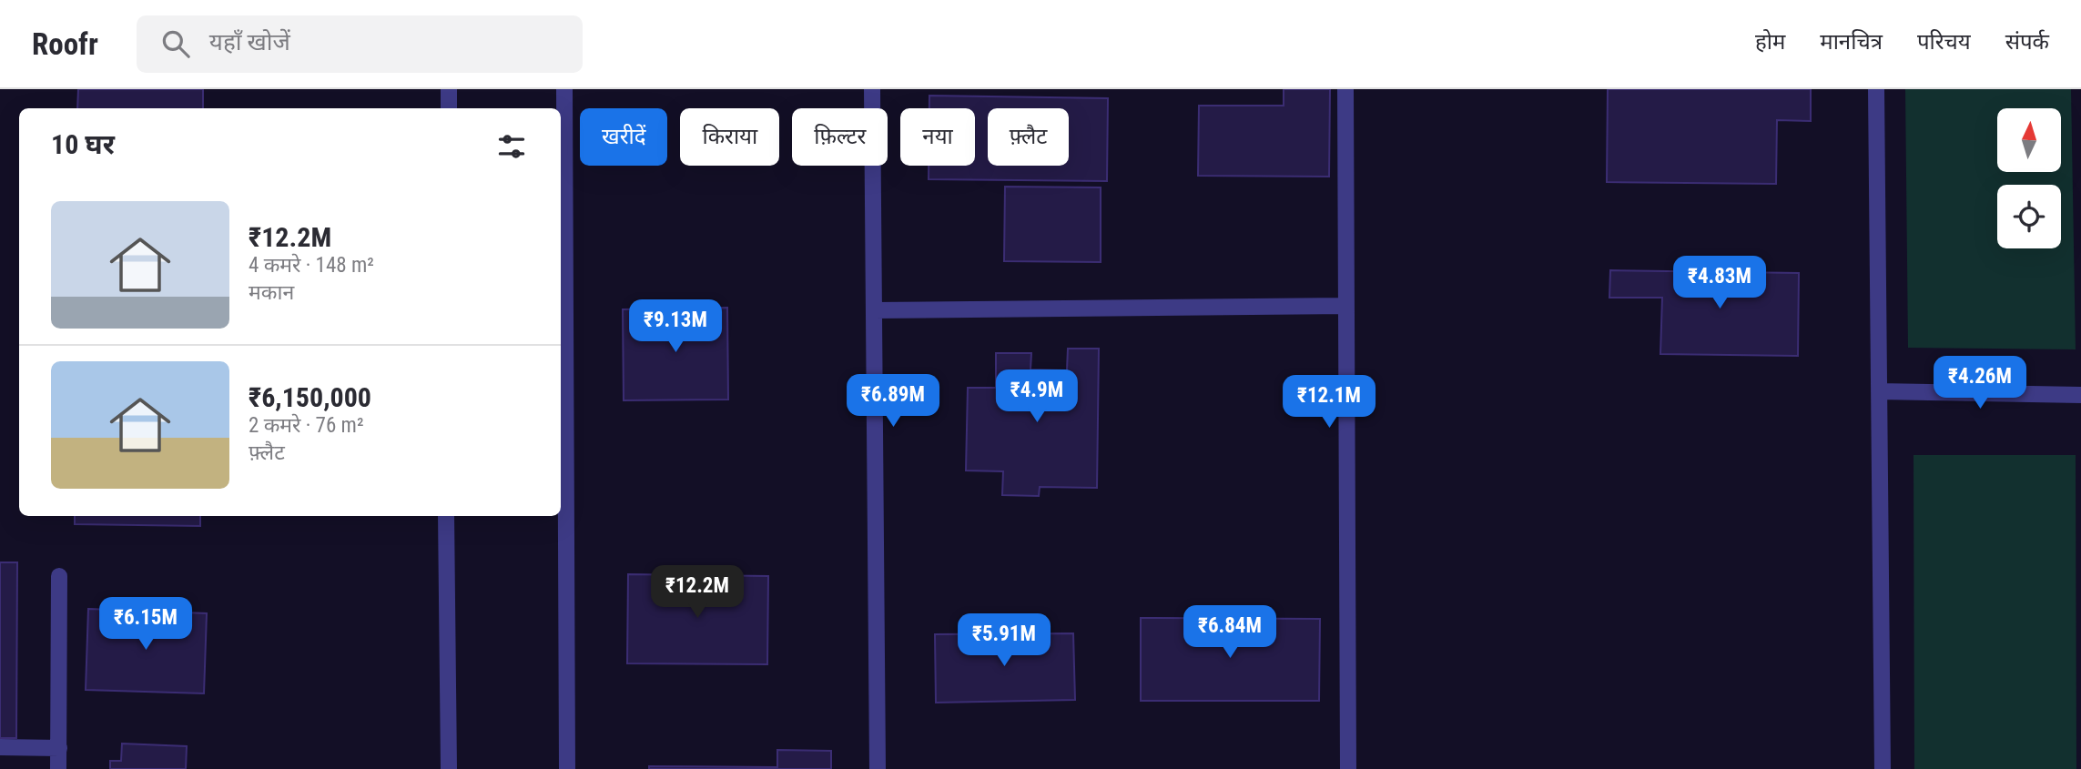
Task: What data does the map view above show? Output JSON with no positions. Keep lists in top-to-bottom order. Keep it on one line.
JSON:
{"north":"top","page":{"header":"Roofr","search":"यहाँ खोजें","nav":["होम","मानचित्र","परिचय","संपर्क"],"chip":["खरीदें","किराया","फ़िल्टर","नया","फ़्लैट"],"heading":"10 घर","list":[{"name":"₹12.2M","note":"4 कमरे · 148 m² · मकान"},{"name":"₹6,150,000","note":"2 कमरे · 76 m² · फ़्लैट"}],"price":["₹4.83M","₹9.13M","₹4.26M","₹4.9M","₹6.89M","₹12.1M","₹12.2M","₹6.15M","₹6.84M","₹5.91M"]}}
